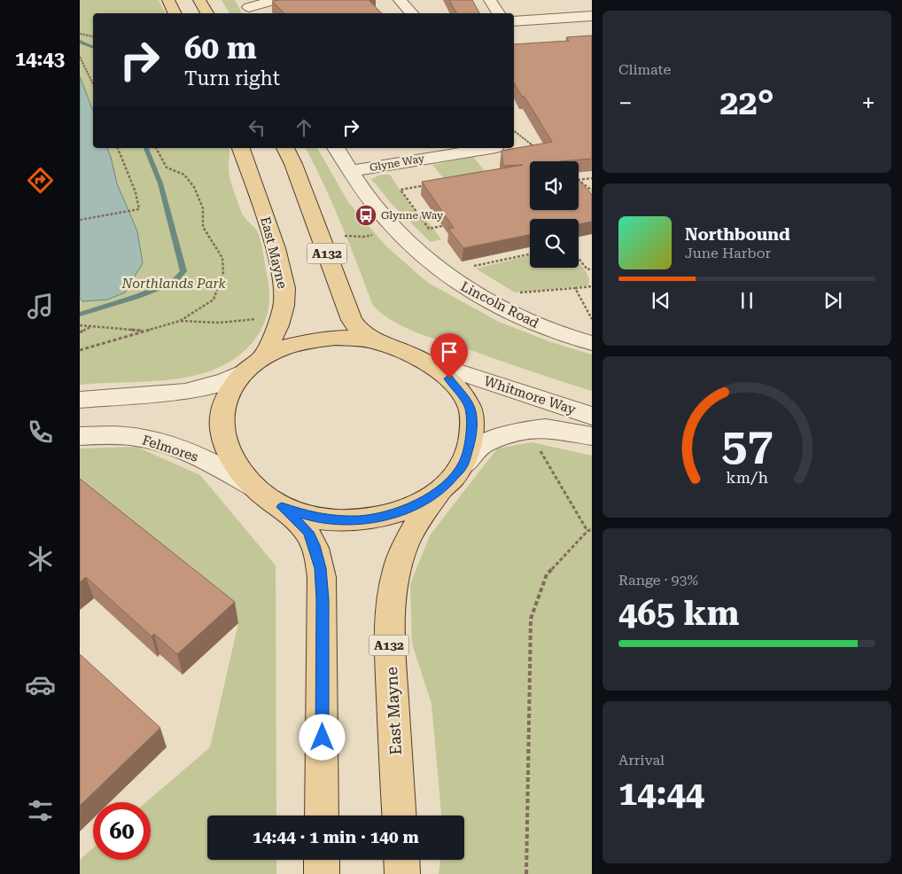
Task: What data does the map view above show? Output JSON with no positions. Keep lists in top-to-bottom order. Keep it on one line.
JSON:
{"streets":{"main road":["East Mayne","A132"],"street":["Glyne Way","Lincoln Road","Whitmore Way","Felmores"]},"crossings":[["Glyne Way","Lincoln Road"],["East Mayne","A132"],["East Mayne","Whitmore Way"],["A132","Whitmore Way"],["A132","Felmores"]],"parks":["Northlands Park"],"places":{"bus stop":["Glynne Way"]},"page":{"tabs":"14:43","tile":["Climate",["Range · 93%","465 km"],["Arrival","14:44"]],"turn":["60 m","Turn right"],"heat":["−","22°","+"],"song":["Northbound","June Harbor"],"limit":"60","trip":"14:44 · 1 min · 140 m","gauge":["57","km/h"]}}
